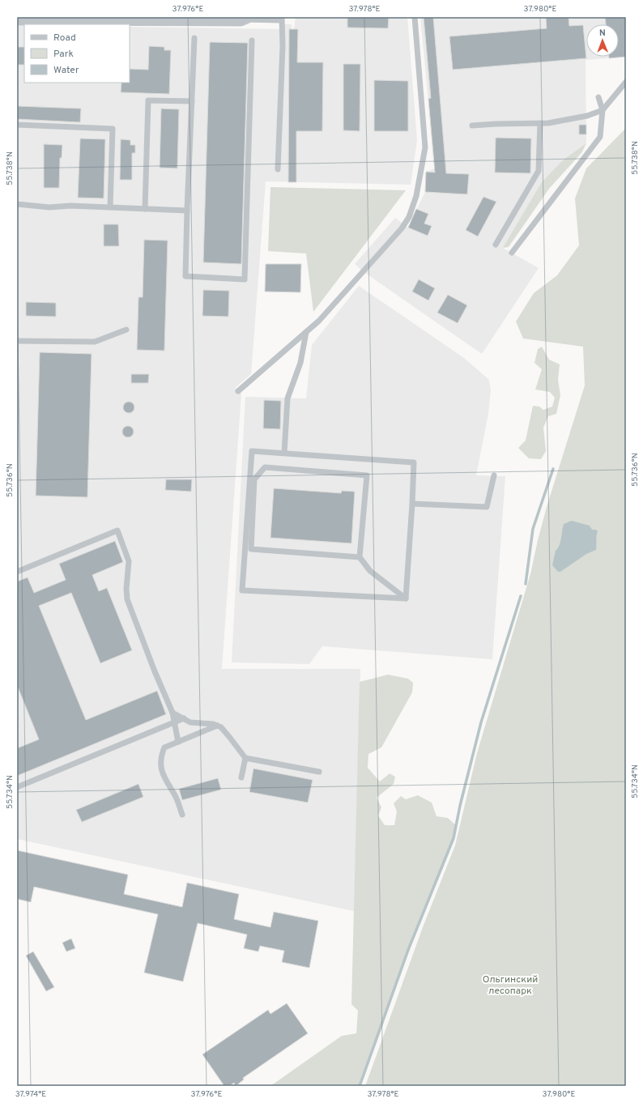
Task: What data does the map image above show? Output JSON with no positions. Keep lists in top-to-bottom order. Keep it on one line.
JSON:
{"parks":["Ольгинский лесопарк"],"legend":["Road","Park","Water"],"north":"top","coordinates":["37.976°E","37.978°E","37.980°E","55.738°N","55.736°N","55.734°N","37.974°E"]}
